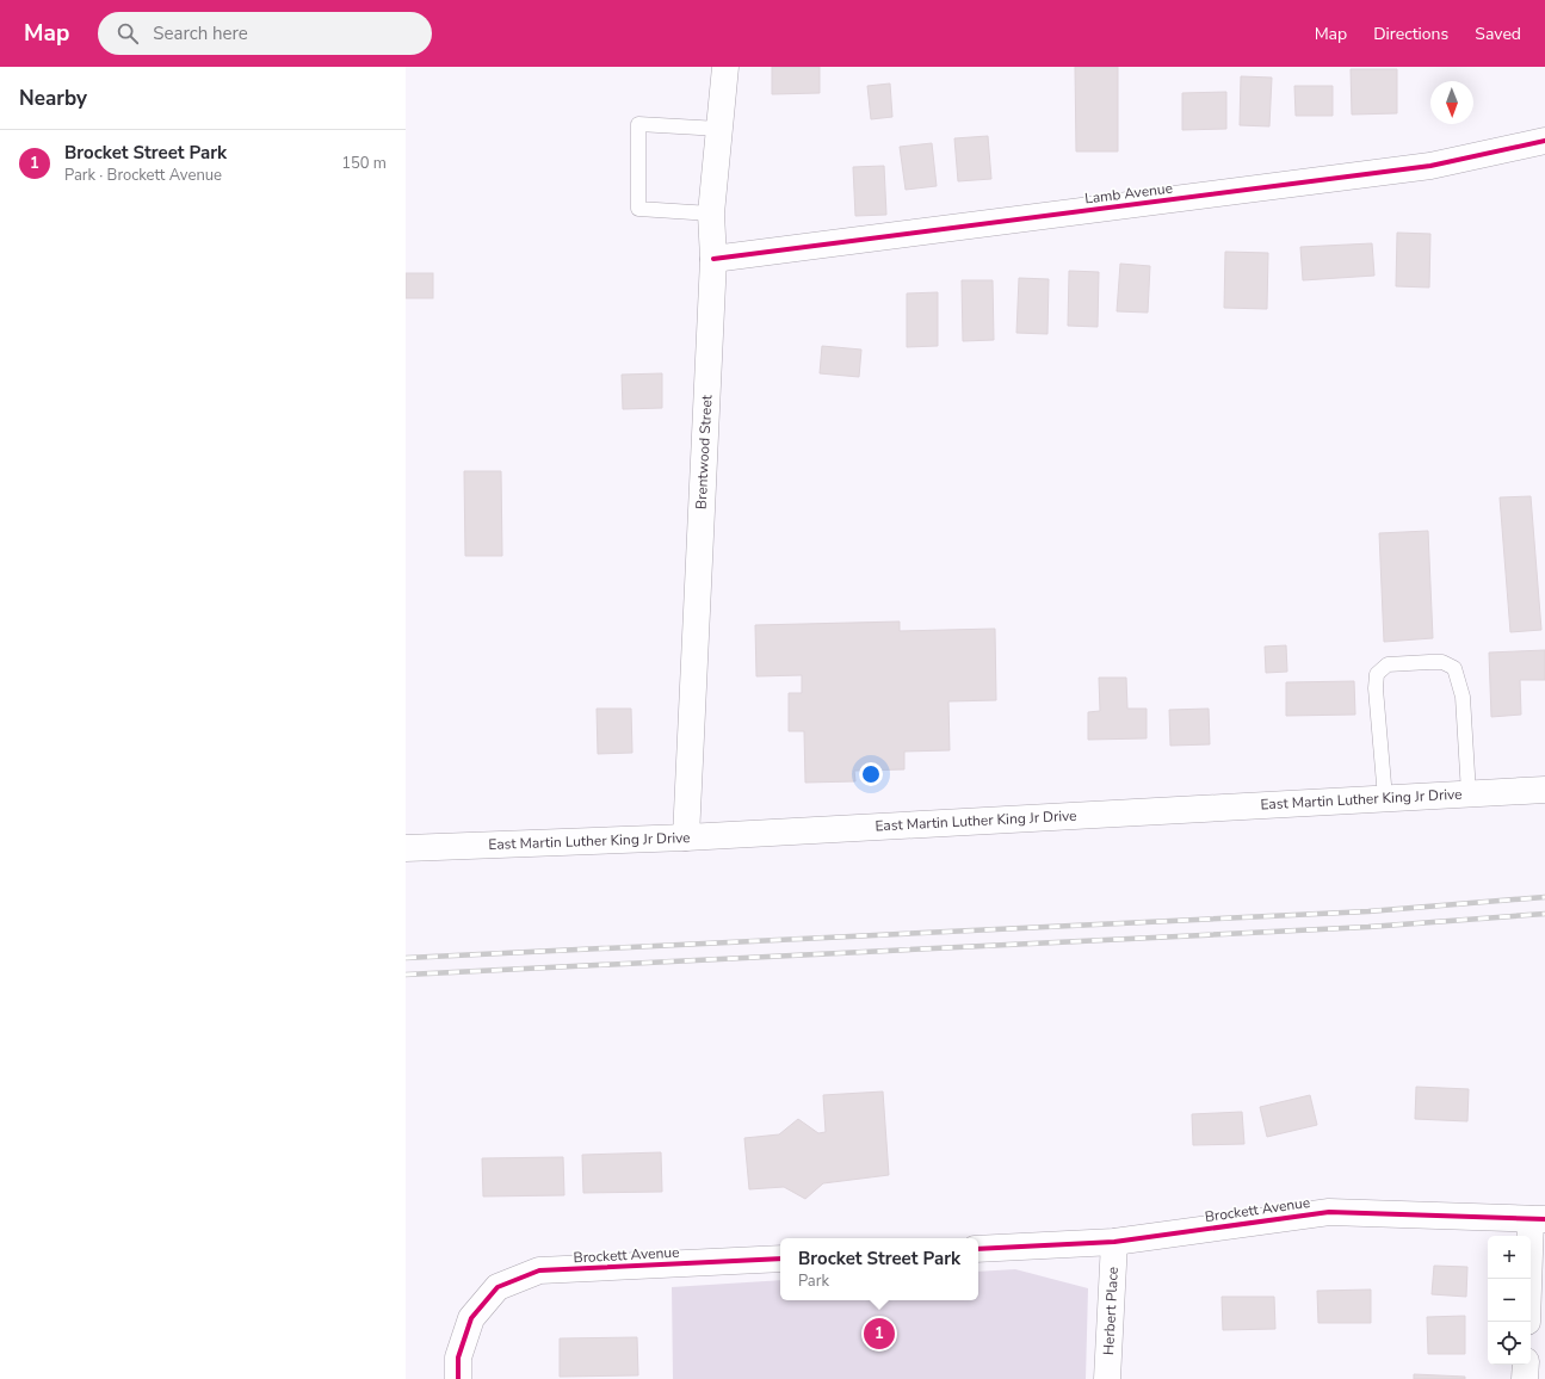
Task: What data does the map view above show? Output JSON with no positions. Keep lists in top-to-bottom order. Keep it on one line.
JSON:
{"streets":{"street":["Lamb Avenue","Brentwood Street","East Martin Luther King Jr Drive","Brockett Avenue","Herbert Place"]},"crossings":[["Lamb Avenue","Brentwood Street"],["Brentwood Street","East Martin Luther King Jr Drive"],["Brockett Avenue","Herbert Place"]],"north":"bottom","page":{"header":"Map","search":"Search here","nav":["Map","Directions","Saved"],"heading":"Nearby","list":[{"mark":"1","name":"Brocket Street Park","note":"Park · Brockett Avenue","value":"150 m"}],"map_buttons":["+","−"],"popup":["Brocket Street Park","Park"],"pins":"1"}}
